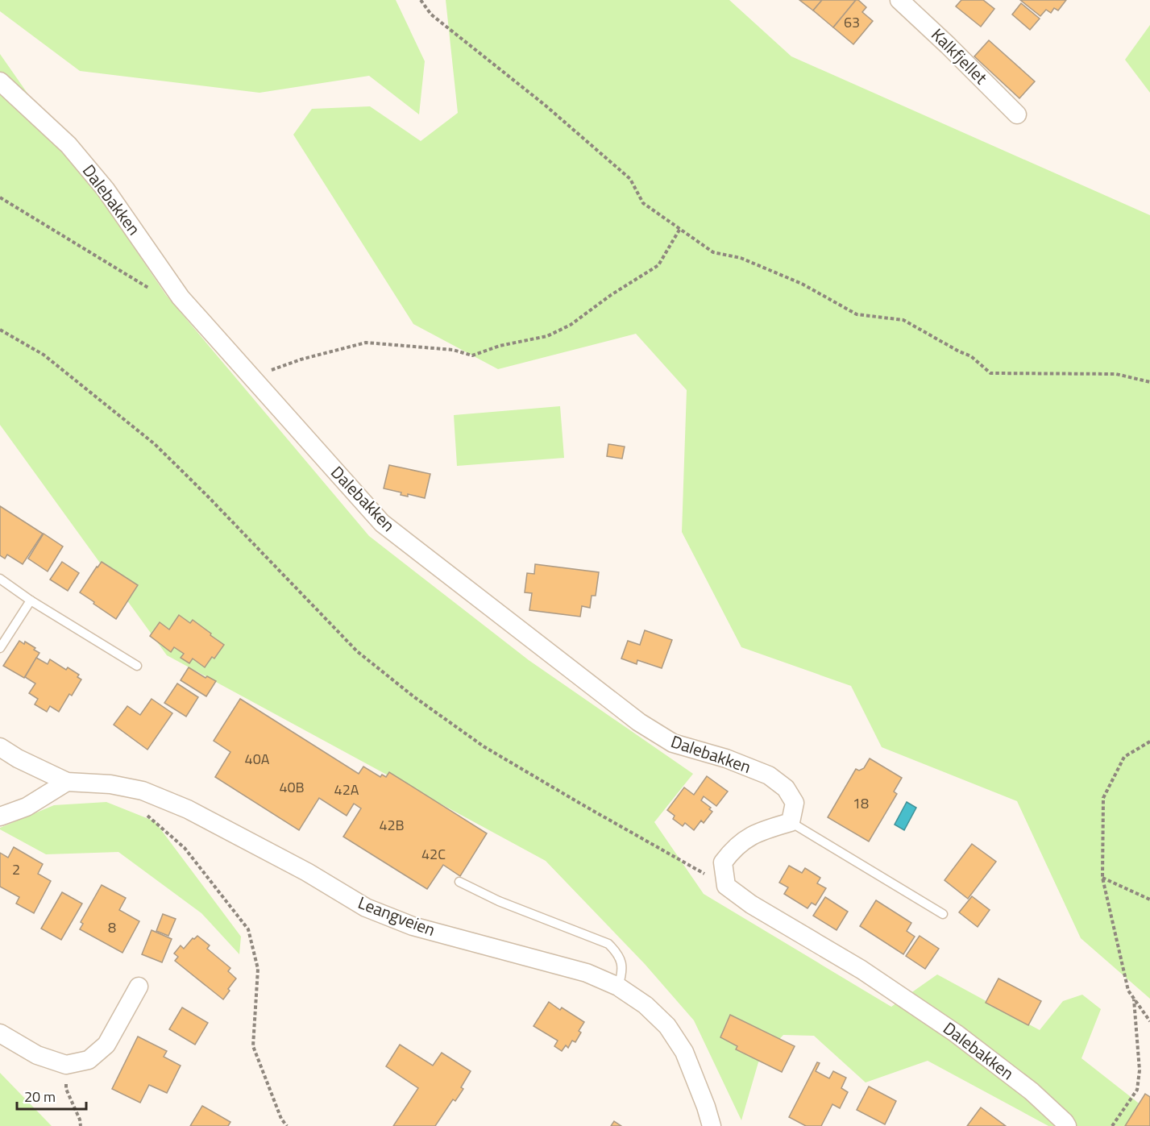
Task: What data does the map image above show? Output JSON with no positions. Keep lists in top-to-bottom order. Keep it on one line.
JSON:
{"streets":{"street":["Kalkfjellet","Dalebakken","Leangveien"]},"house_numbers":["63","40A","40B","42A","18","42B","42C","2","8"],"scale_bar":"20 m"}
